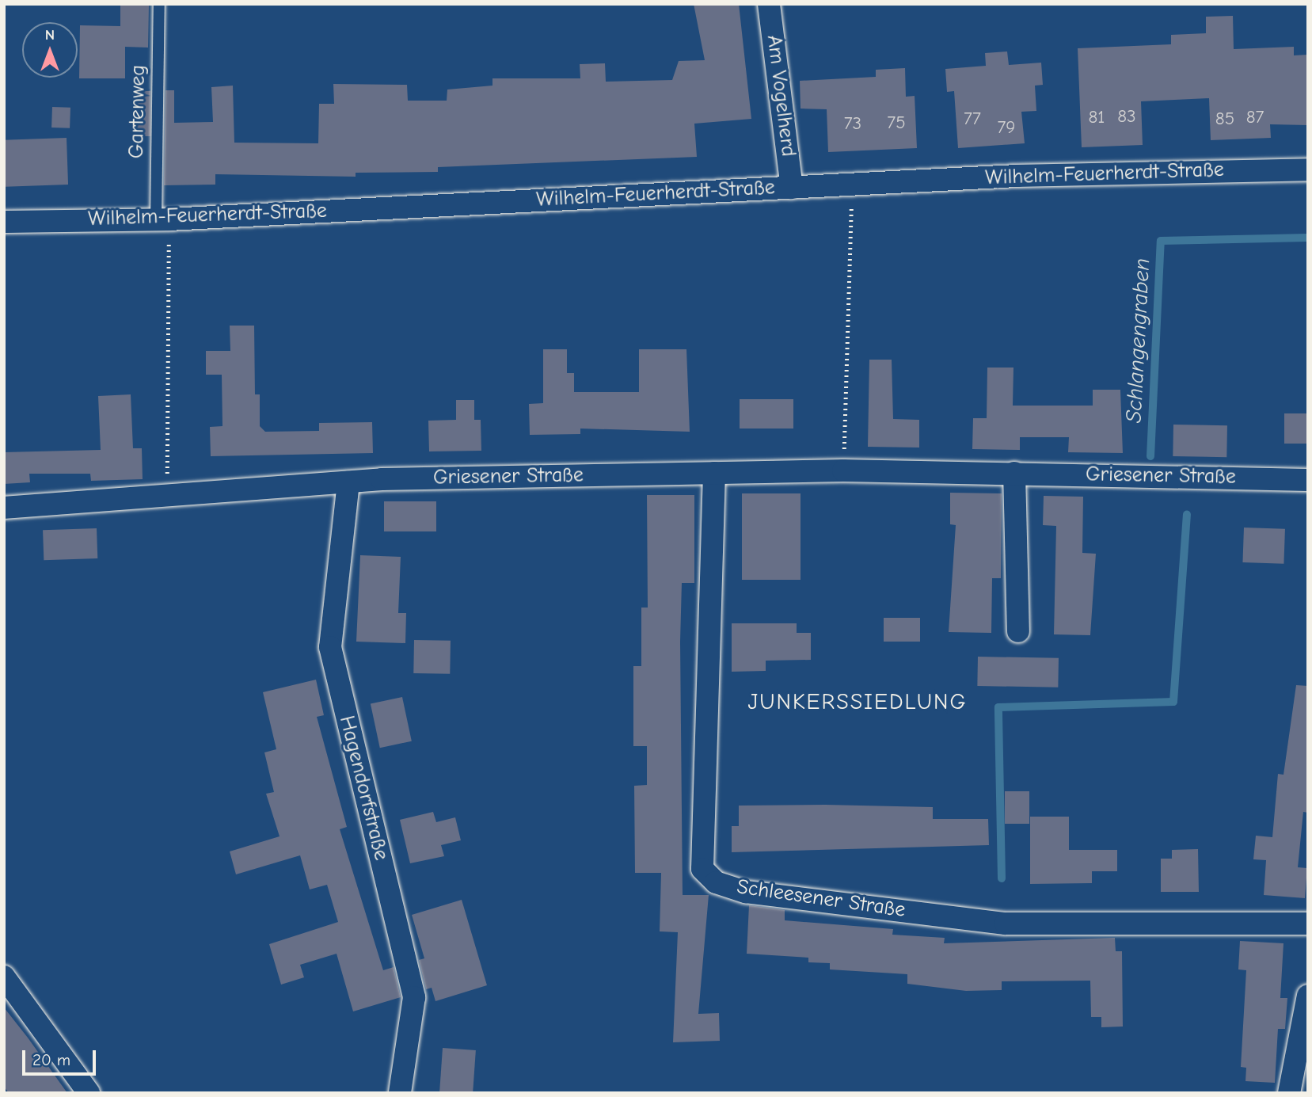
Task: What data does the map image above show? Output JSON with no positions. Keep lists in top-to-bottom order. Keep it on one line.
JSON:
{"streets":{"street":["Am Vogelherd","Wilhelm-Feuerherdt-Straße","Griesener Straße","Hagendorfstraße","Schleesener Straße"],"lane":["Gartenweg"]},"crossings":[["Am Vogelherd","Wilhelm-Feuerherdt-Straße"],["Gartenweg","Wilhelm-Feuerherdt-Straße"],["Griesener Straße","Hagendorfstraße"],["Griesener Straße","Schleesener Straße"]],"districts":["JUNKERSSIEDLUNG"],"water":["Schlangengraben"],"house_numbers":["83","81","87","77","85","75","73","79"],"scale_bar":"20 m","north":"top"}
